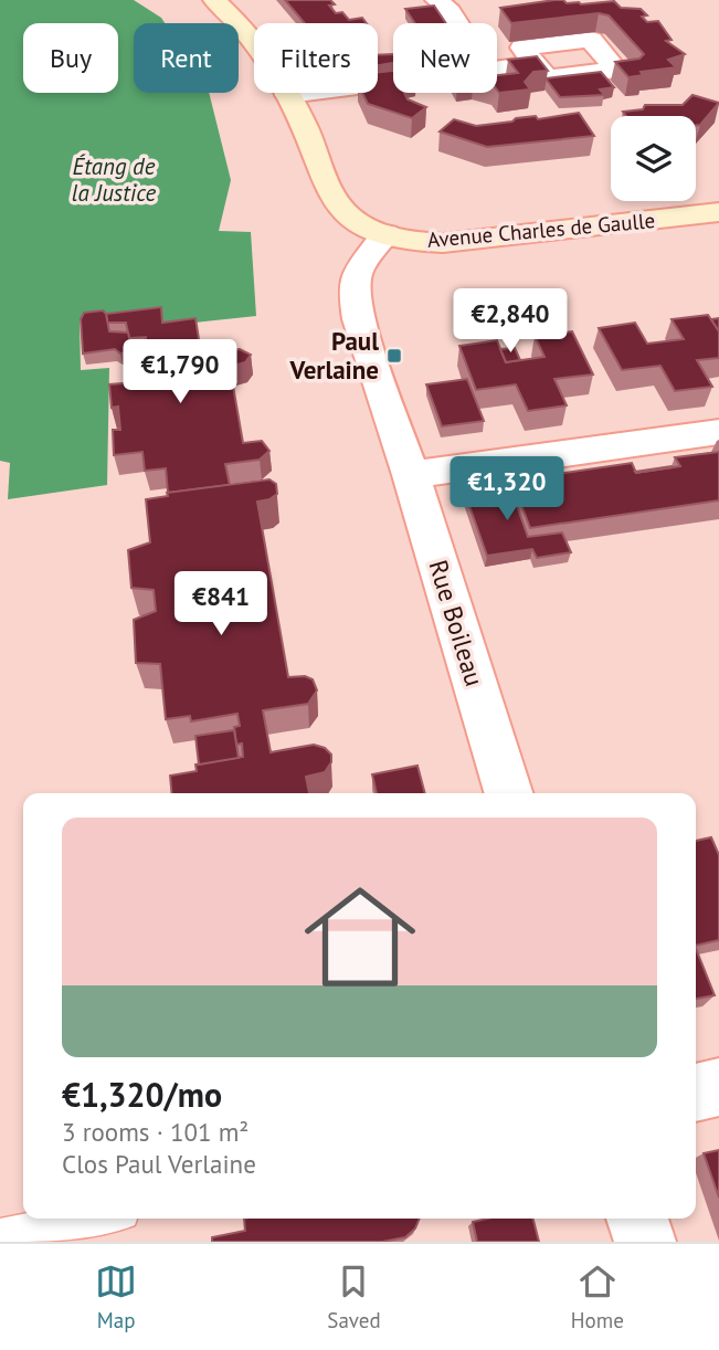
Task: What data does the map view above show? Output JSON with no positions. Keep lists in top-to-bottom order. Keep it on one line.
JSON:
{"streets":{"street":["Avenue Charles de Gaulle","Rue Boileau"]},"crossings":[["Avenue Charles de Gaulle","Rue Boileau"]],"water":["Étang de la Justice"],"places":{"transit":["Paul Verlaine"]},"page":{"chip":["Buy","Rent","Filters","New"],"price":["€2,840","€1,790","€1,320","€841"],"list":[{"name":"€1,320/mo","note":"3 rooms · 101 m² · Clos Paul Verlaine"}],"tabs":["Map","Saved","Home"]}}
